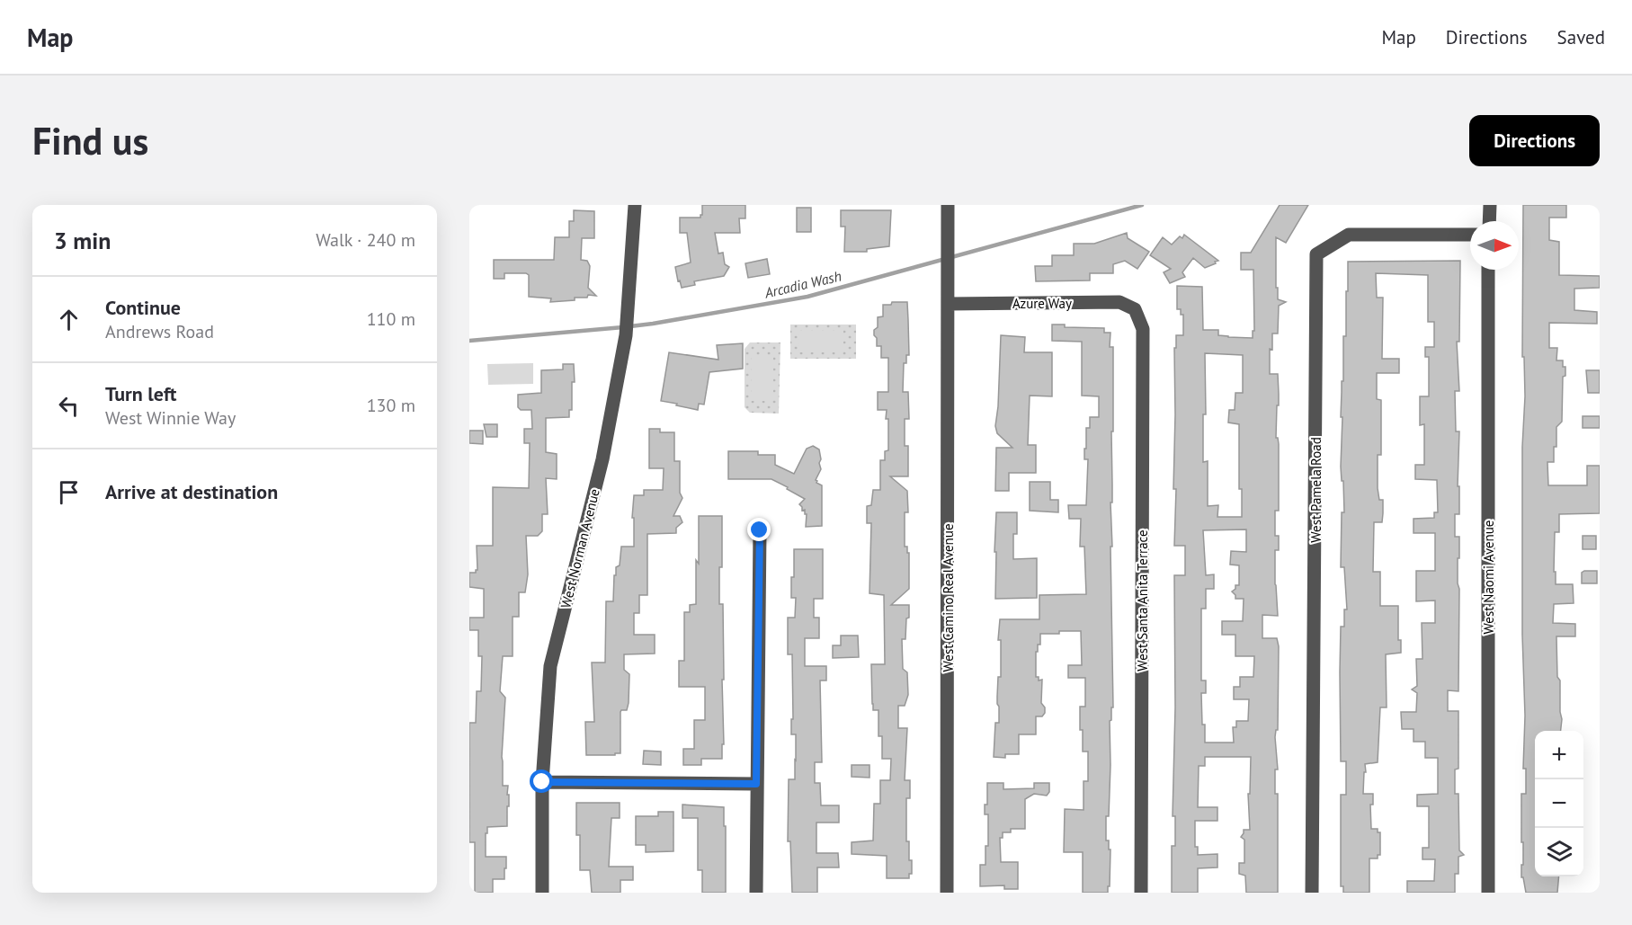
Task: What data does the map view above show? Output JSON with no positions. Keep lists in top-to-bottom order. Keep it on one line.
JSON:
{"streets":{"street":["Azure Way","West Pamela Road","West Norman Avenue","West Naomi Avenue","West Camino Real Avenue","West Santa Anita Terrace"]},"crossings":[["Azure Way","West Camino Real Avenue"],["Azure Way","West Santa Anita Terrace"]],"water":["Arcadia Wash"],"north":"right","page":{"header":"Map","nav":["Map","Directions","Saved"],"buttons":"Directions","title":"Find us","heading":["3 min","Walk · 240 m"],"list":[["Continue","Andrews Road","110 m"],["Turn left","West Winnie Way","130 m"],"Arrive at destination"],"map_buttons":["+","−"]}}
